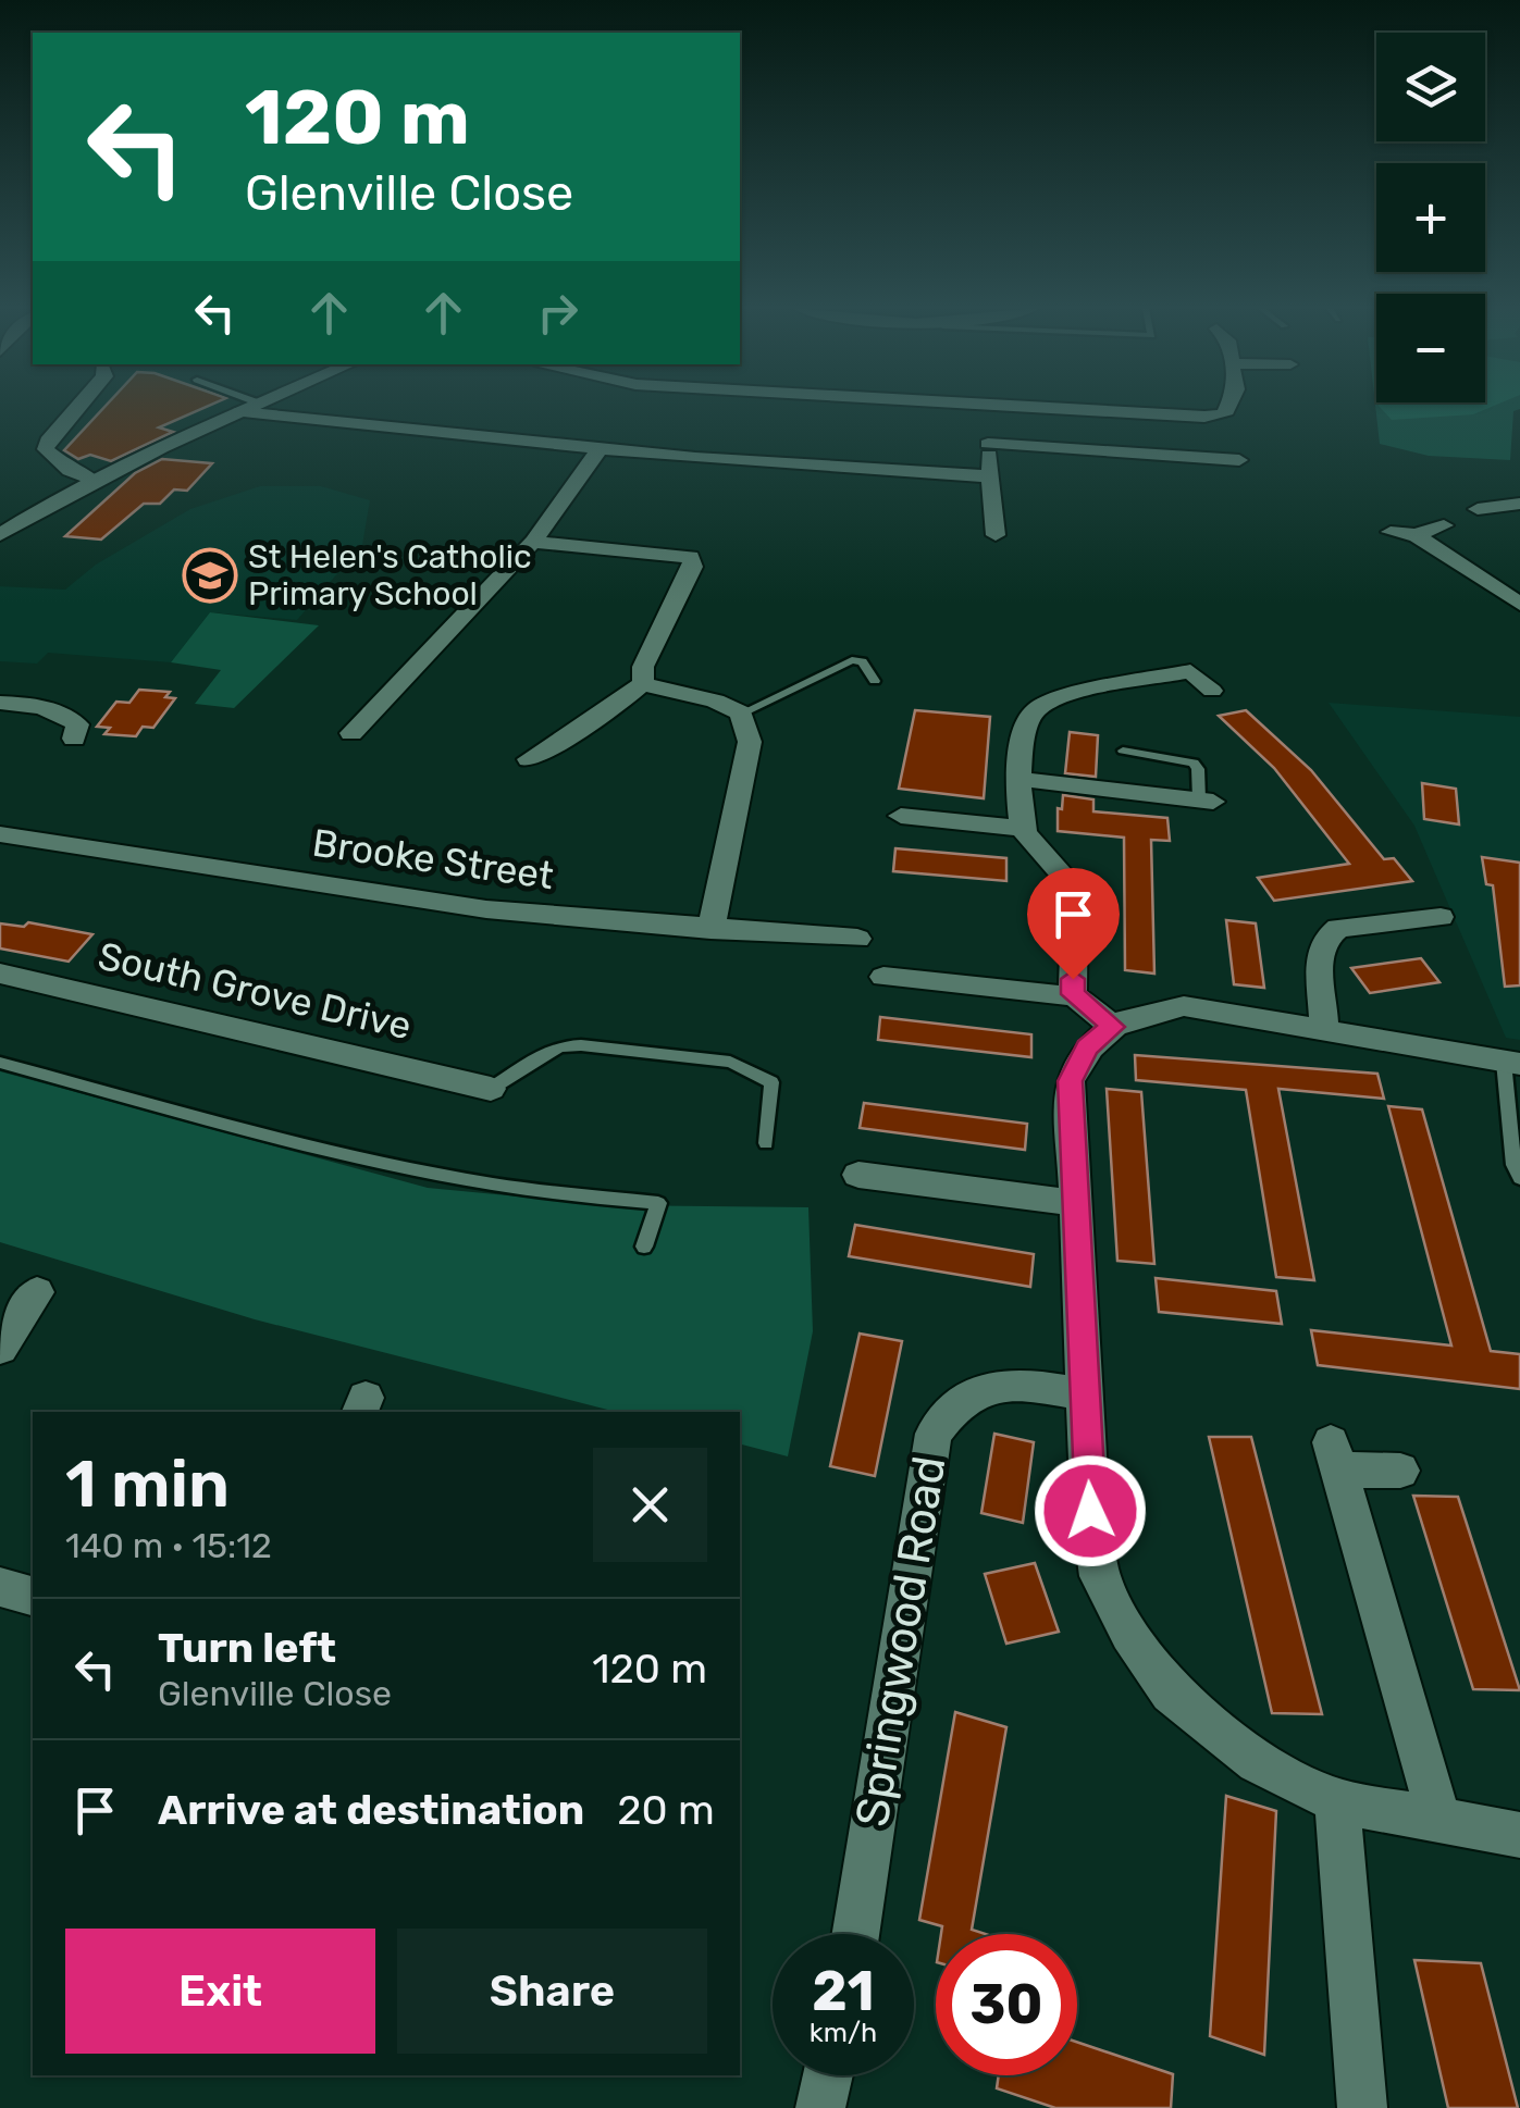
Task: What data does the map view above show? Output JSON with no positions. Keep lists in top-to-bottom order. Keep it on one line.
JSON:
{"streets":{"street":["Brooke Street","South Grove Drive","Springwood Road"]},"places":{"school or university":["St Helen's Catholic Primary School"]},"page":{"map_buttons":["+","−"],"turn":["120 m","Glenville Close"],"heading":["1 min","140 m · 15:12"],"list":[{"name":"Turn left","note":"Glenville Close","value":"120 m"},{"name":"Arrive at destination","value":"20 m"}],"buttons":["Exit","Share"],"speed":"21 km/h","limit":"30"}}
